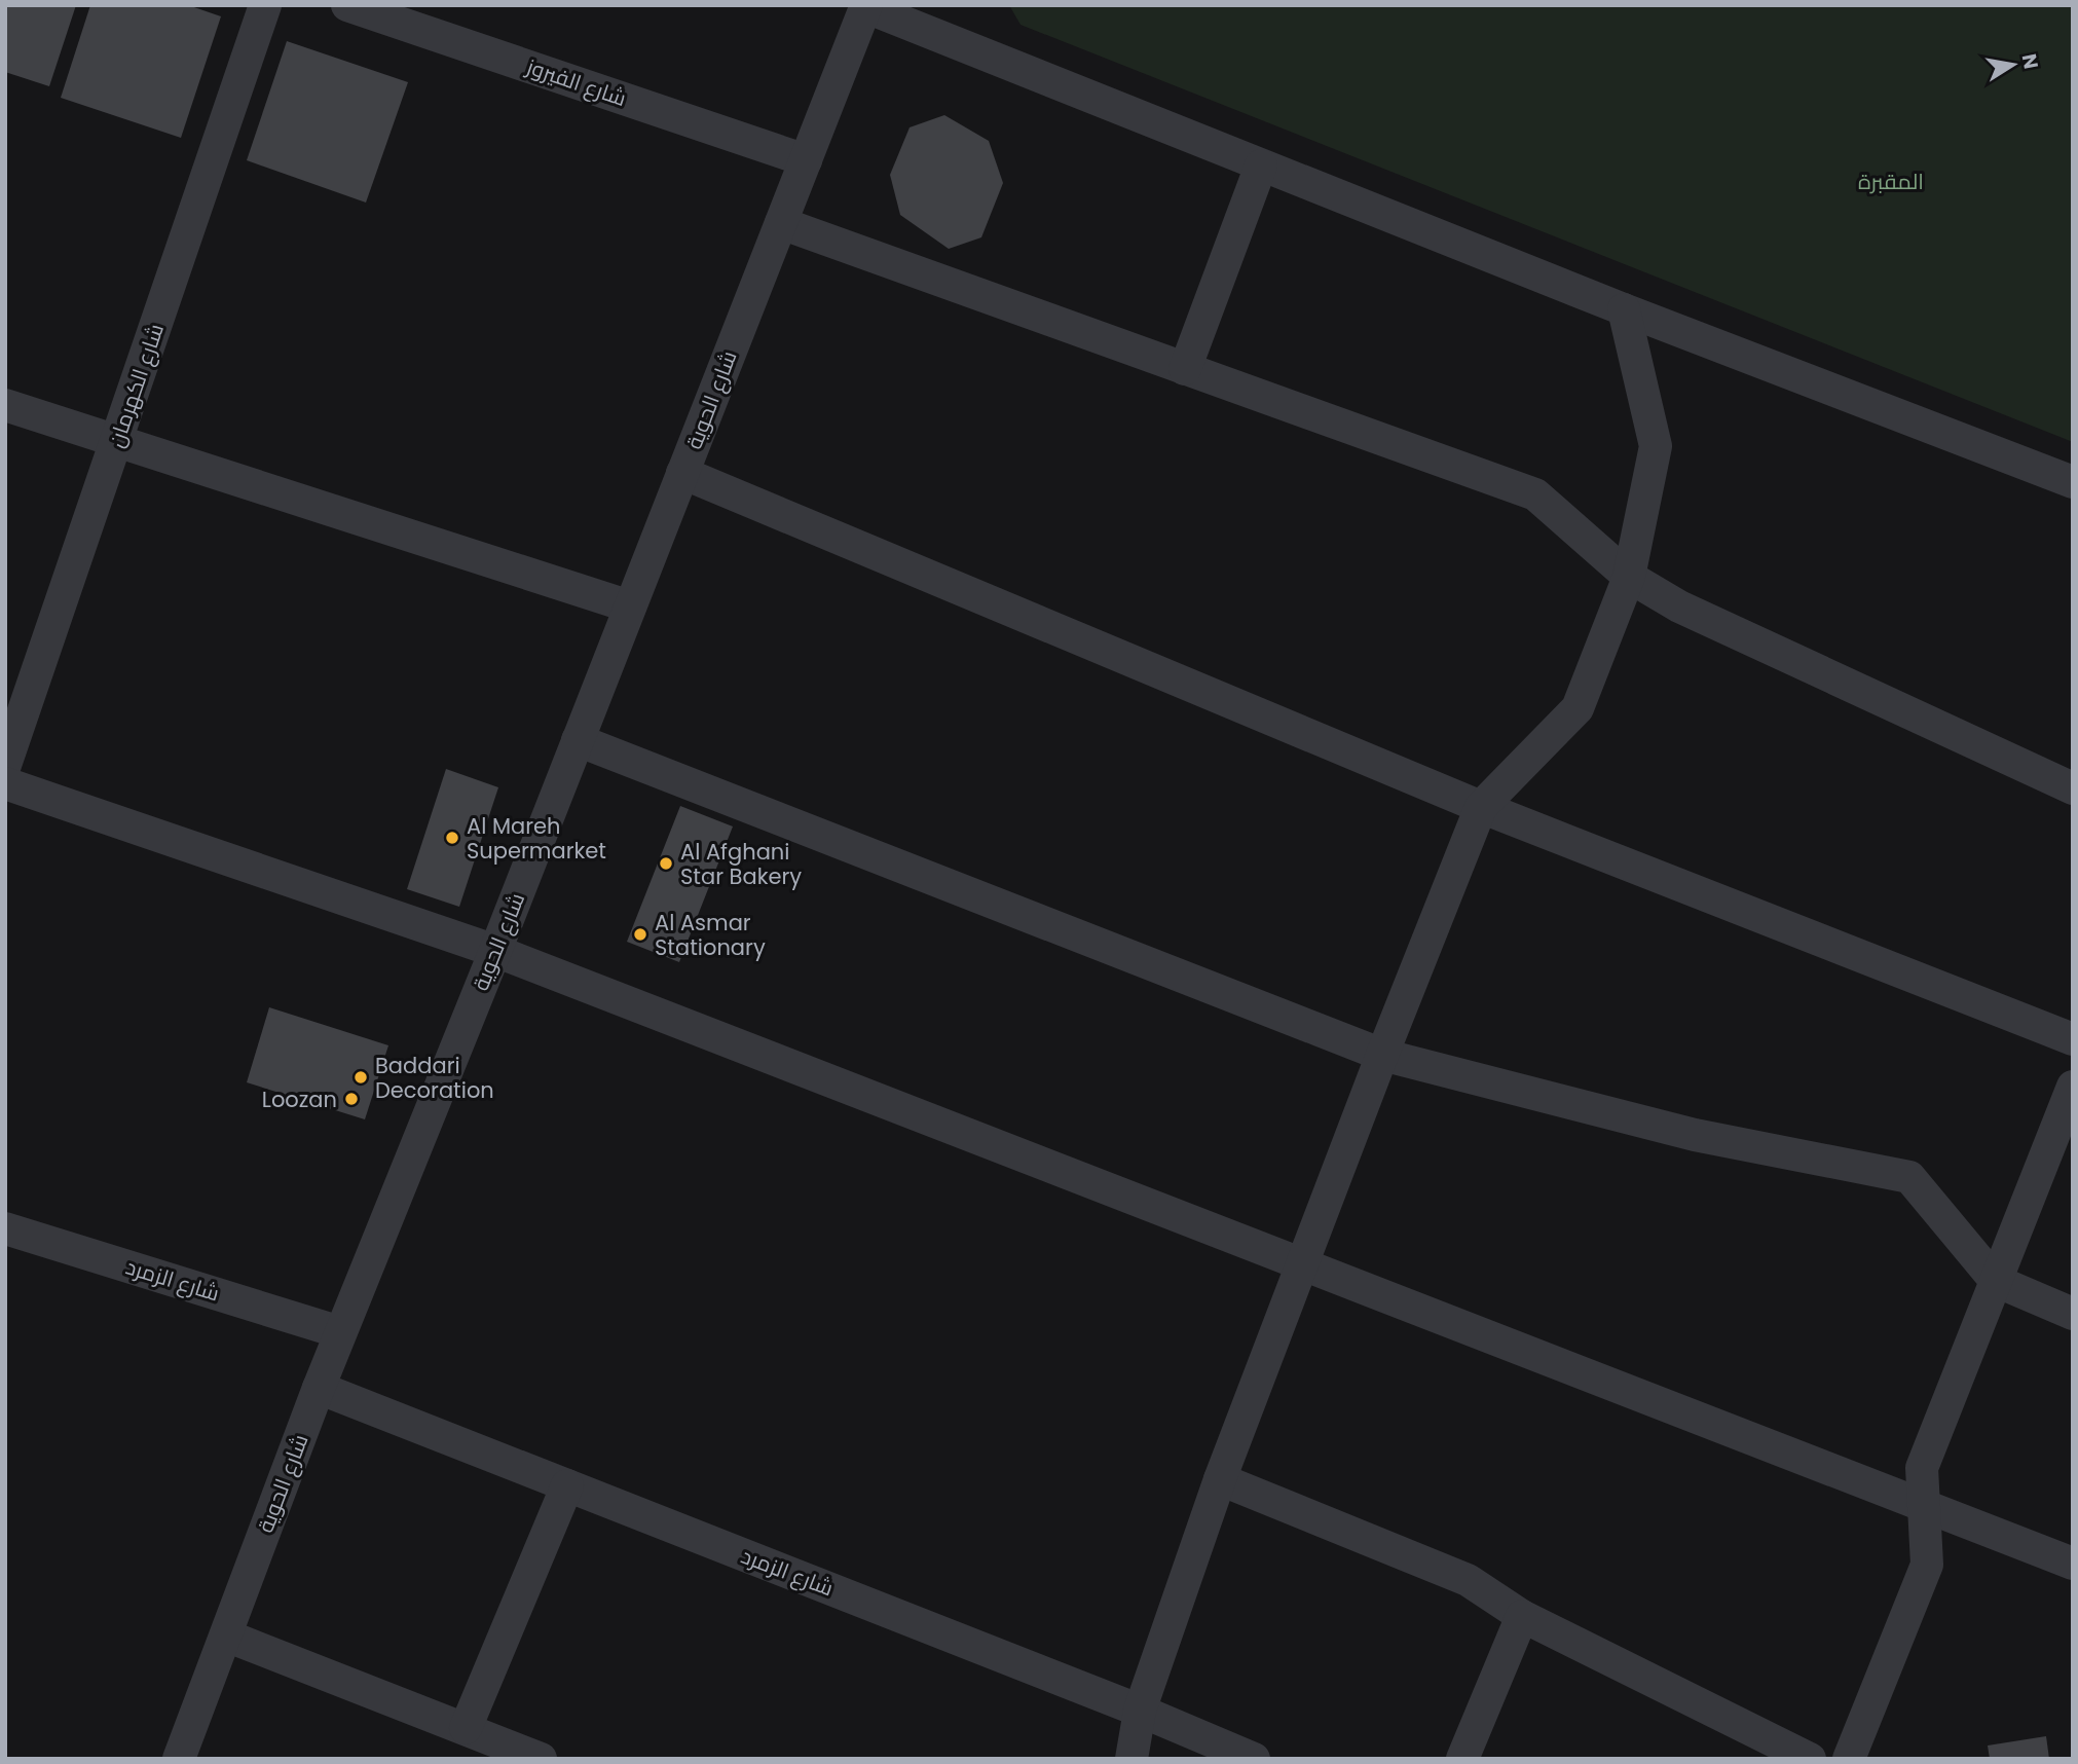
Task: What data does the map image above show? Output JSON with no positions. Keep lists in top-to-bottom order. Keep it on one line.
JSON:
{"streets":{"street":["شارع الفيروز","شارع الكهرمان","شارع الحوية","شارع الزمرد"]},"crossings":[["شارع الفيروز","شارع الحوية"],["شارع الحوية","شارع الزمرد"]],"parks":["المقبرة"],"places":["Al Mareh Supermarket","Al Afghani Star Bakery","Al Asmar Stationary","Baddari Decoration","Loozan"],"north":"right"}
